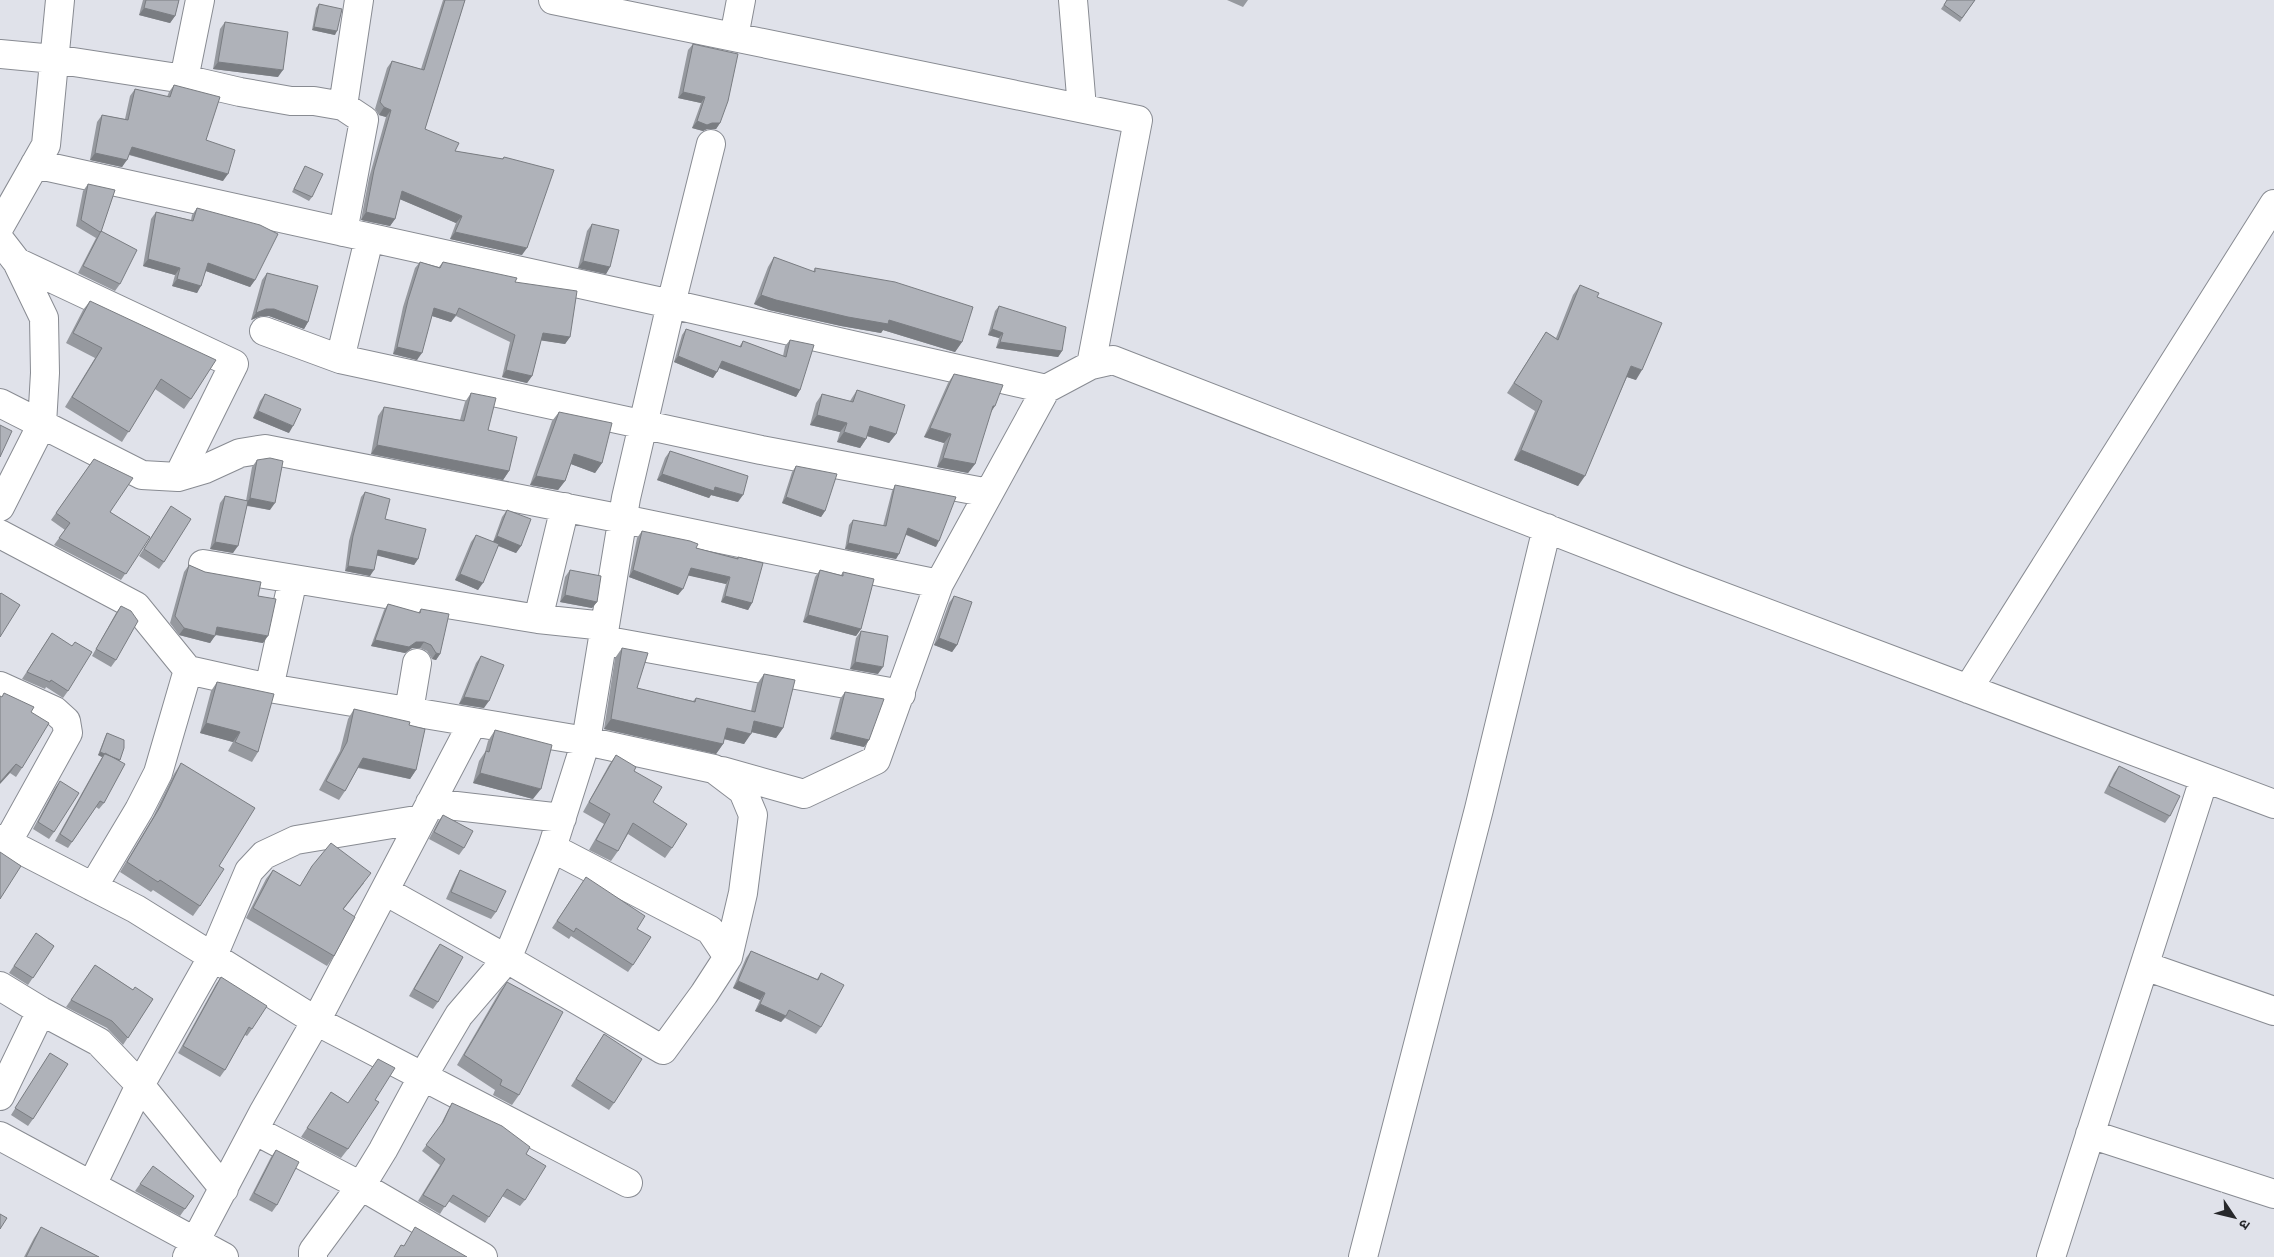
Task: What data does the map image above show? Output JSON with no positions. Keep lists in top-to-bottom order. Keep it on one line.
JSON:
{"north":"bottom right"}
